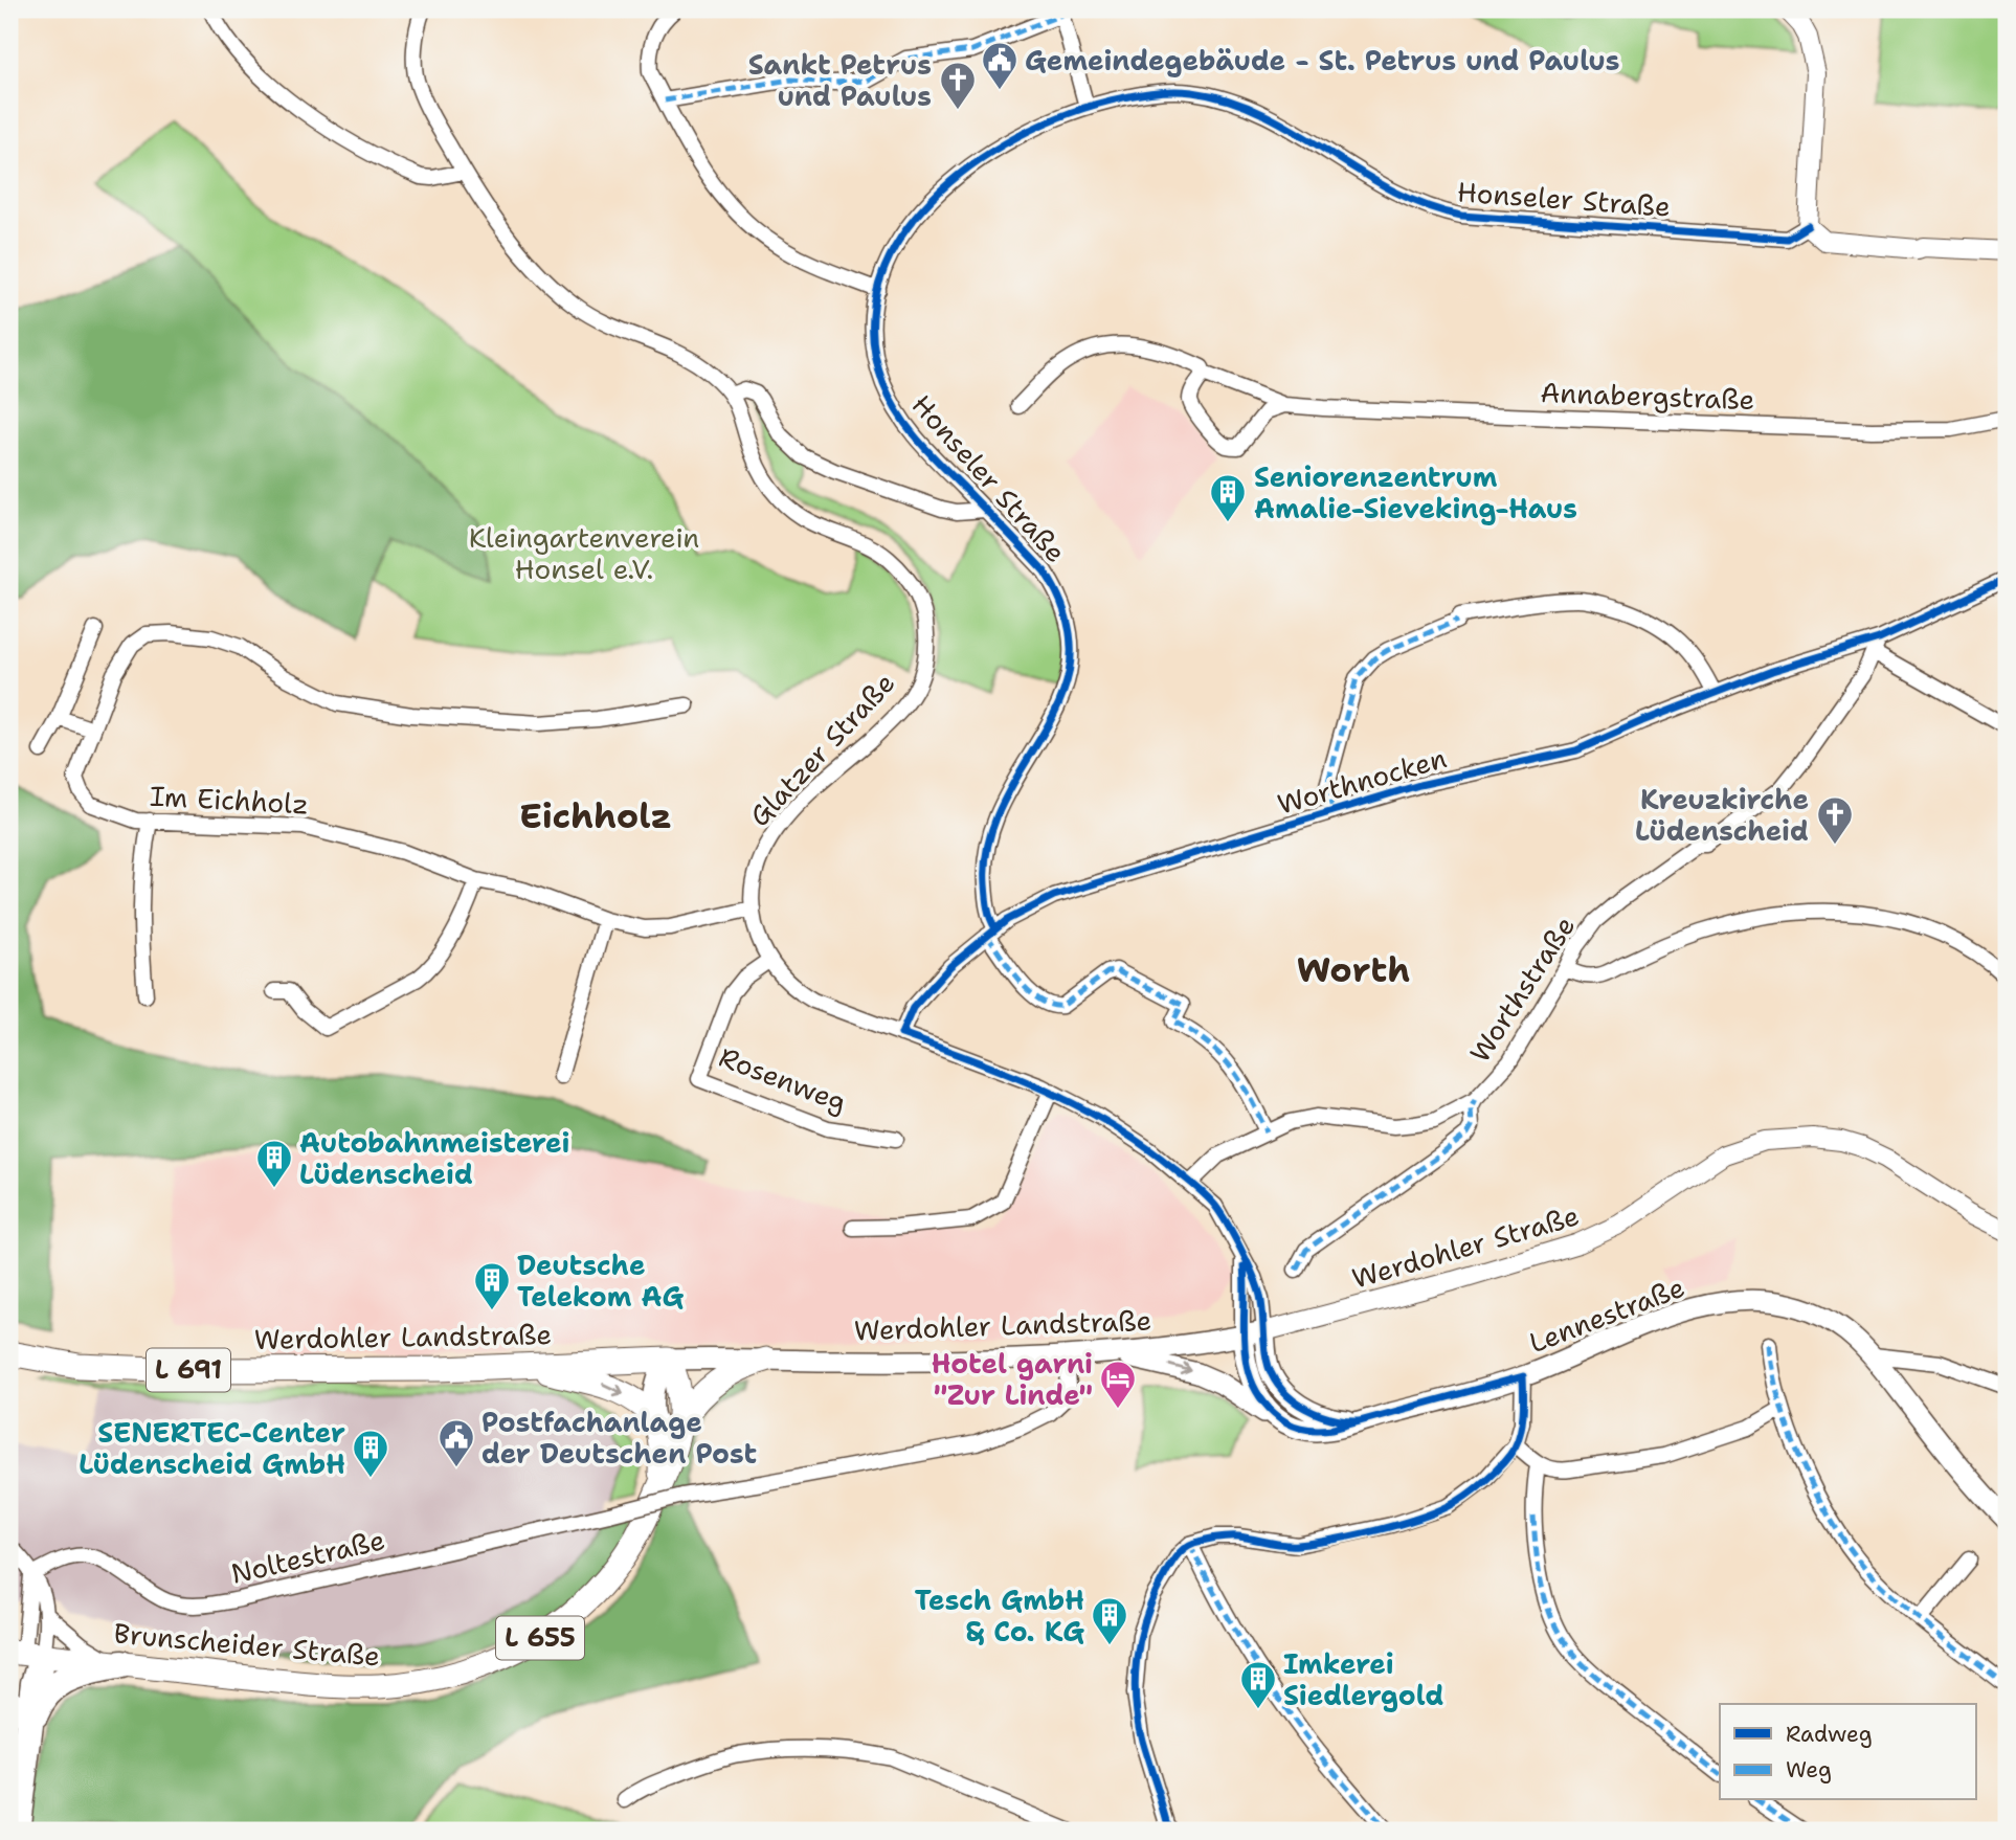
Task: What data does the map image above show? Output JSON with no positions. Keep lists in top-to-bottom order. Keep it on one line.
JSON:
{"streets":{"main road":["Werdohler Straße","Lennestraße","Werdohler Landstraße","L 691","L 655","Brunscheider Straße"],"street":["Honseler Straße","Annabergstraße","Glatzer Straße","Worthnocken","Im Eichholz","Worthstraße","Rosenweg","Noltestraße"]},"crossings":[["Honseler Straße","Worthnocken"],["Glatzer Straße","Worthnocken"],["Glatzer Straße","Im Eichholz"],["Glatzer Straße","Worthstraße"],["Glatzer Straße","Rosenweg"],["Glatzer Straße","Werdohler Straße"],["Glatzer Straße","Lennestraße"],["Glatzer Straße","Werdohler Landstraße"],["Worthnocken","Worthstraße"],["Werdohler Straße","Lennestraße"],["Werdohler Straße","Werdohler Landstraße"],["Werdohler Landstraße","L 691"],["Werdohler Landstraße","Noltestraße"],["Werdohler Landstraße","Brunscheider Straße"],["L 691","Brunscheider Straße"]],"districts":["Eichholz","Worth"],"parks":["Kleingartenverein Honsel e.V."],"places":{"public building":["Gemeindegebäude - St. Petrus und Paulus","Postfachanlage der Deutschen Post"],"church":["Sankt Petrus und Paulus","Kreuzkirche Lüdenscheid"],"building":["Seniorenzentrum Amalie-Sieveking-Haus","Autobahnmeisterei Lüdenscheid","Deutsche Telekom AG","SENERTEC-Center Lüdenscheid GmbH","Tesch GmbH & Co. KG","Imkerei Siedlergold"],"hotel":["Hotel garni \"Zur Linde\""]},"legend":["Radweg","Weg"]}
